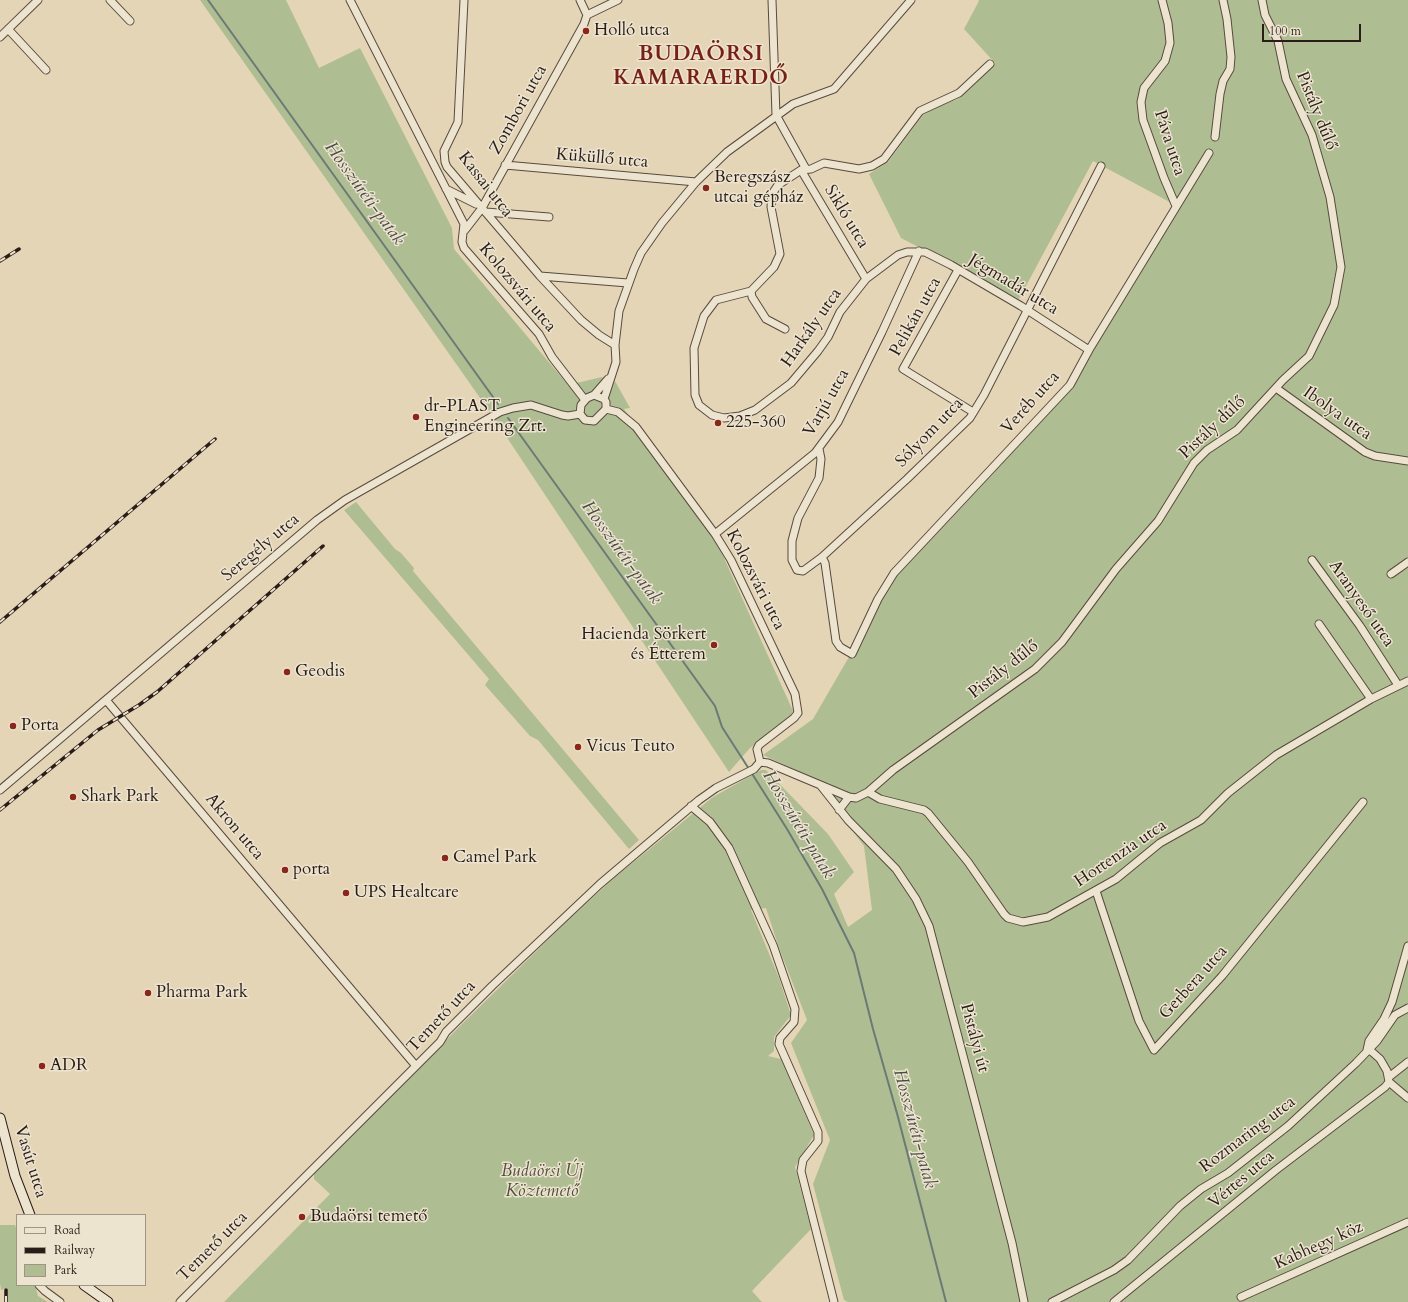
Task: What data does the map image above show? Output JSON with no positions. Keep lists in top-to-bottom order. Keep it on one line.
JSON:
{"streets":{"street":["Zombori utca","Pistály dűlő","Páva utca","Küküllő utca","Kassai utca","Sikló utca","Jégmadár utca","Kolozsvári utca","Pelikán utca","Harkály utca","Varjú utca","Veréb utca","Ibolya utca","Sólyom utca","Seregély utca","Aranyeső utca","Akron utca","Hortenzia utca","Gerbera utca","Temető utca","Pistályi út","Rozmaring utca","Vasút utca","Vértes utca","Kabhegy köz"]},"crossings":[["Zombori utca","Küküllő utca"],["Zombori utca","Kassai utca"],["Zombori utca","Kolozsvári utca"],["Pistály dűlő","Ibolya utca"],["Pistály dűlő","Hortenzia utca"],["Páva utca","Veréb utca"],["Sikló utca","Harkály utca"],["Jégmadár utca","Pelikán utca"],["Jégmadár utca","Harkály utca"],["Jégmadár utca","Varjú utca"],["Jégmadár utca","Veréb utca"],["Jégmadár utca","Sólyom utca"],["Kolozsvári utca","Varjú utca"],["Kolozsvári utca","Seregély utca"],["Kolozsvári utca","Temető utca"],["Pelikán utca","Sólyom utca"],["Harkály utca","Varjú utca"],["Varjú utca","Sólyom utca"],["Veréb utca","Sólyom utca"],["Seregély utca","Akron utca"],["Aranyeső utca","Hortenzia utca"],["Akron utca","Temető utca"],["Hortenzia utca","Gerbera utca"]],"districts":["BUDAÖRSI KAMARAERDŐ"],"water":["Hosszúréti-patak"],"parks":["Budaörsi Új Köztemető"],"places":["Holló utca","Beregszász utcai gépház","dr-PLAST Engineering Zrt.","225-360","Hacienda Sörkert és Étterem","Geodis","Porta","Vicus Teuto","Shark Park","Camel Park","porta","UPS Healtcare","Pharma Park","ADR","Budaörsi temető"],"legend":["Road","Railway","Park"],"scale_bar":"100 m"}
